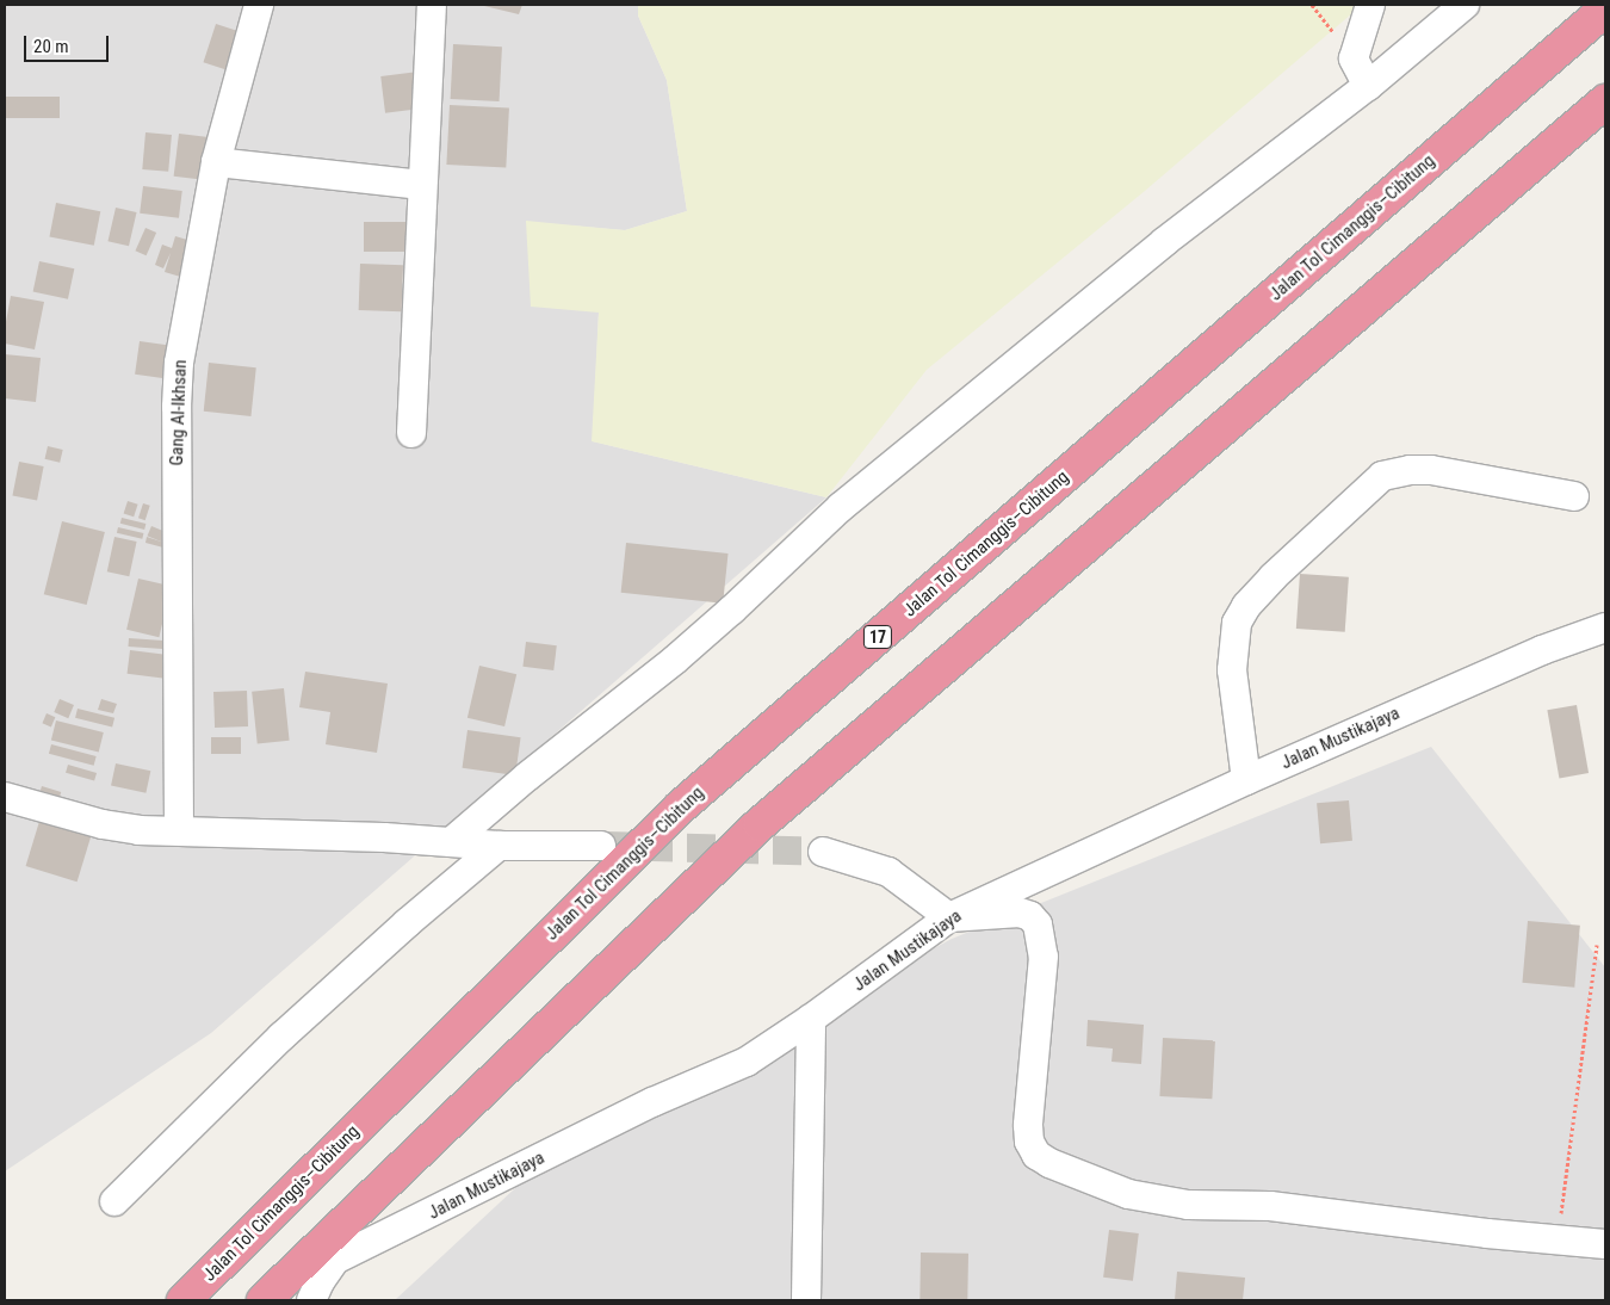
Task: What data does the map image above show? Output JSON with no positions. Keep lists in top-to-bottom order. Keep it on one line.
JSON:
{"streets":{"highway":["Jalan Tol Cimanggis–Cibitung","17"],"street":["Gang Al-Ikhsan","Jalan Mustikajaya"]},"scale_bar":"20 m"}
